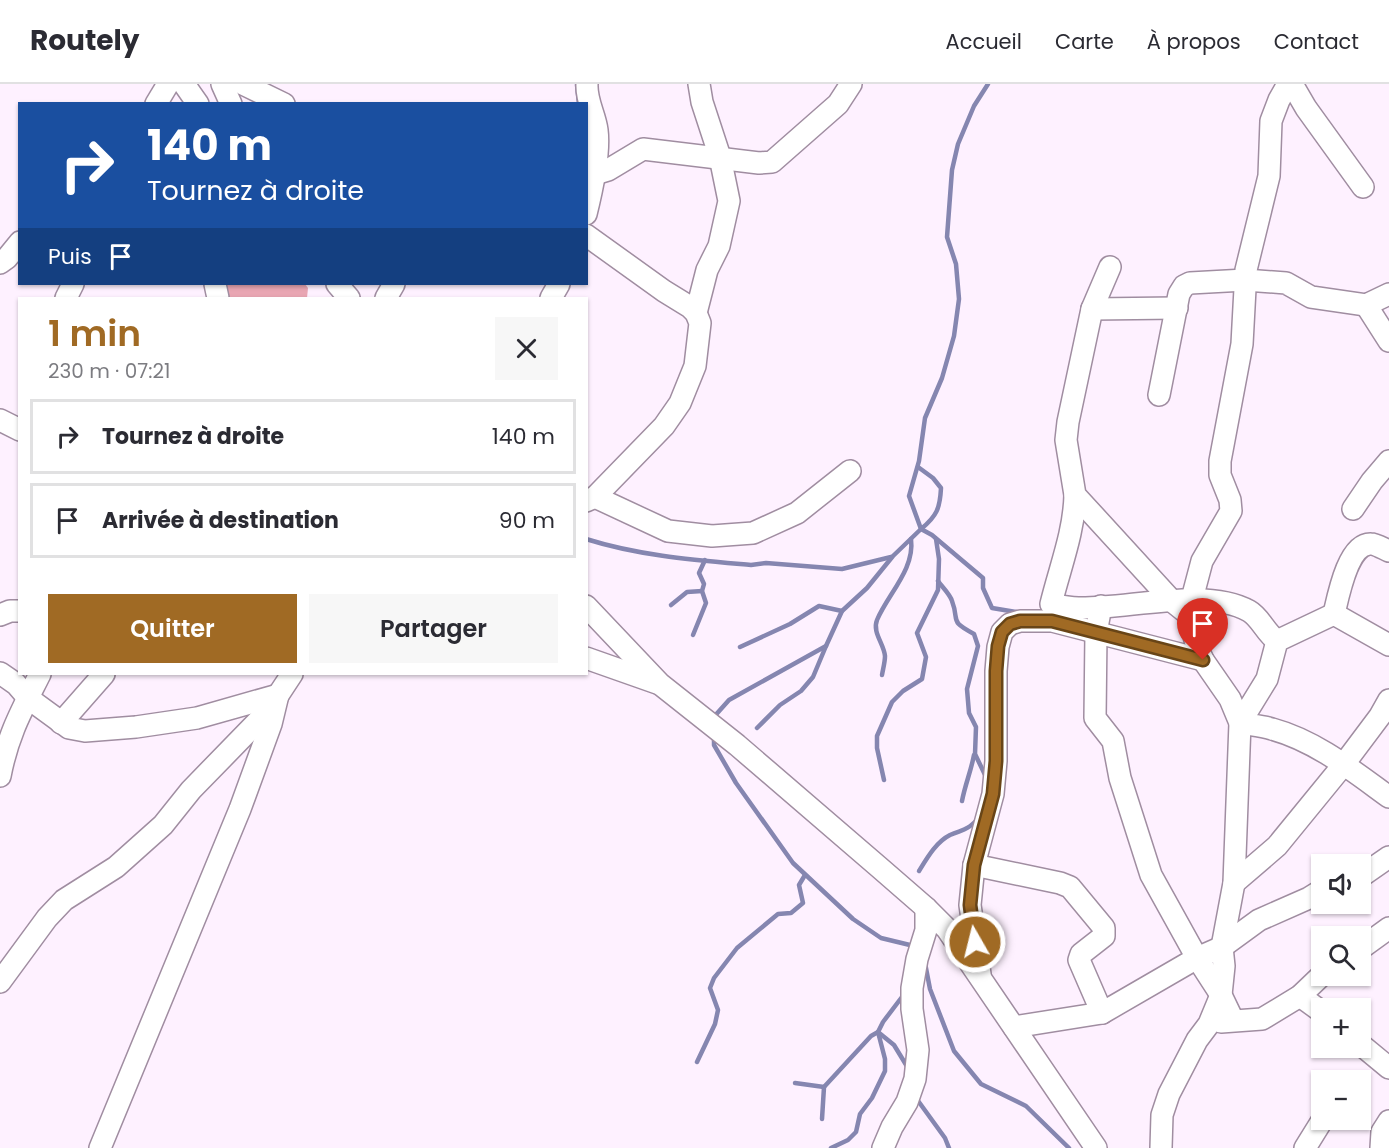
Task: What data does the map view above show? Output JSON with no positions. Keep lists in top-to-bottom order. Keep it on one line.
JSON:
{"page":{"header":"Routely","nav":["Accueil","Carte","À propos","Contact"],"turn":["140 m","Tournez à droite"],"then":"Puis","heading":["1 min","230 m · 07:21"],"list":[{"name":"Tournez à droite","value":"140 m"},{"name":"Arrivée à destination","value":"90 m"}],"buttons":["Quitter","Partager"],"map_buttons":["+","−"]}}
